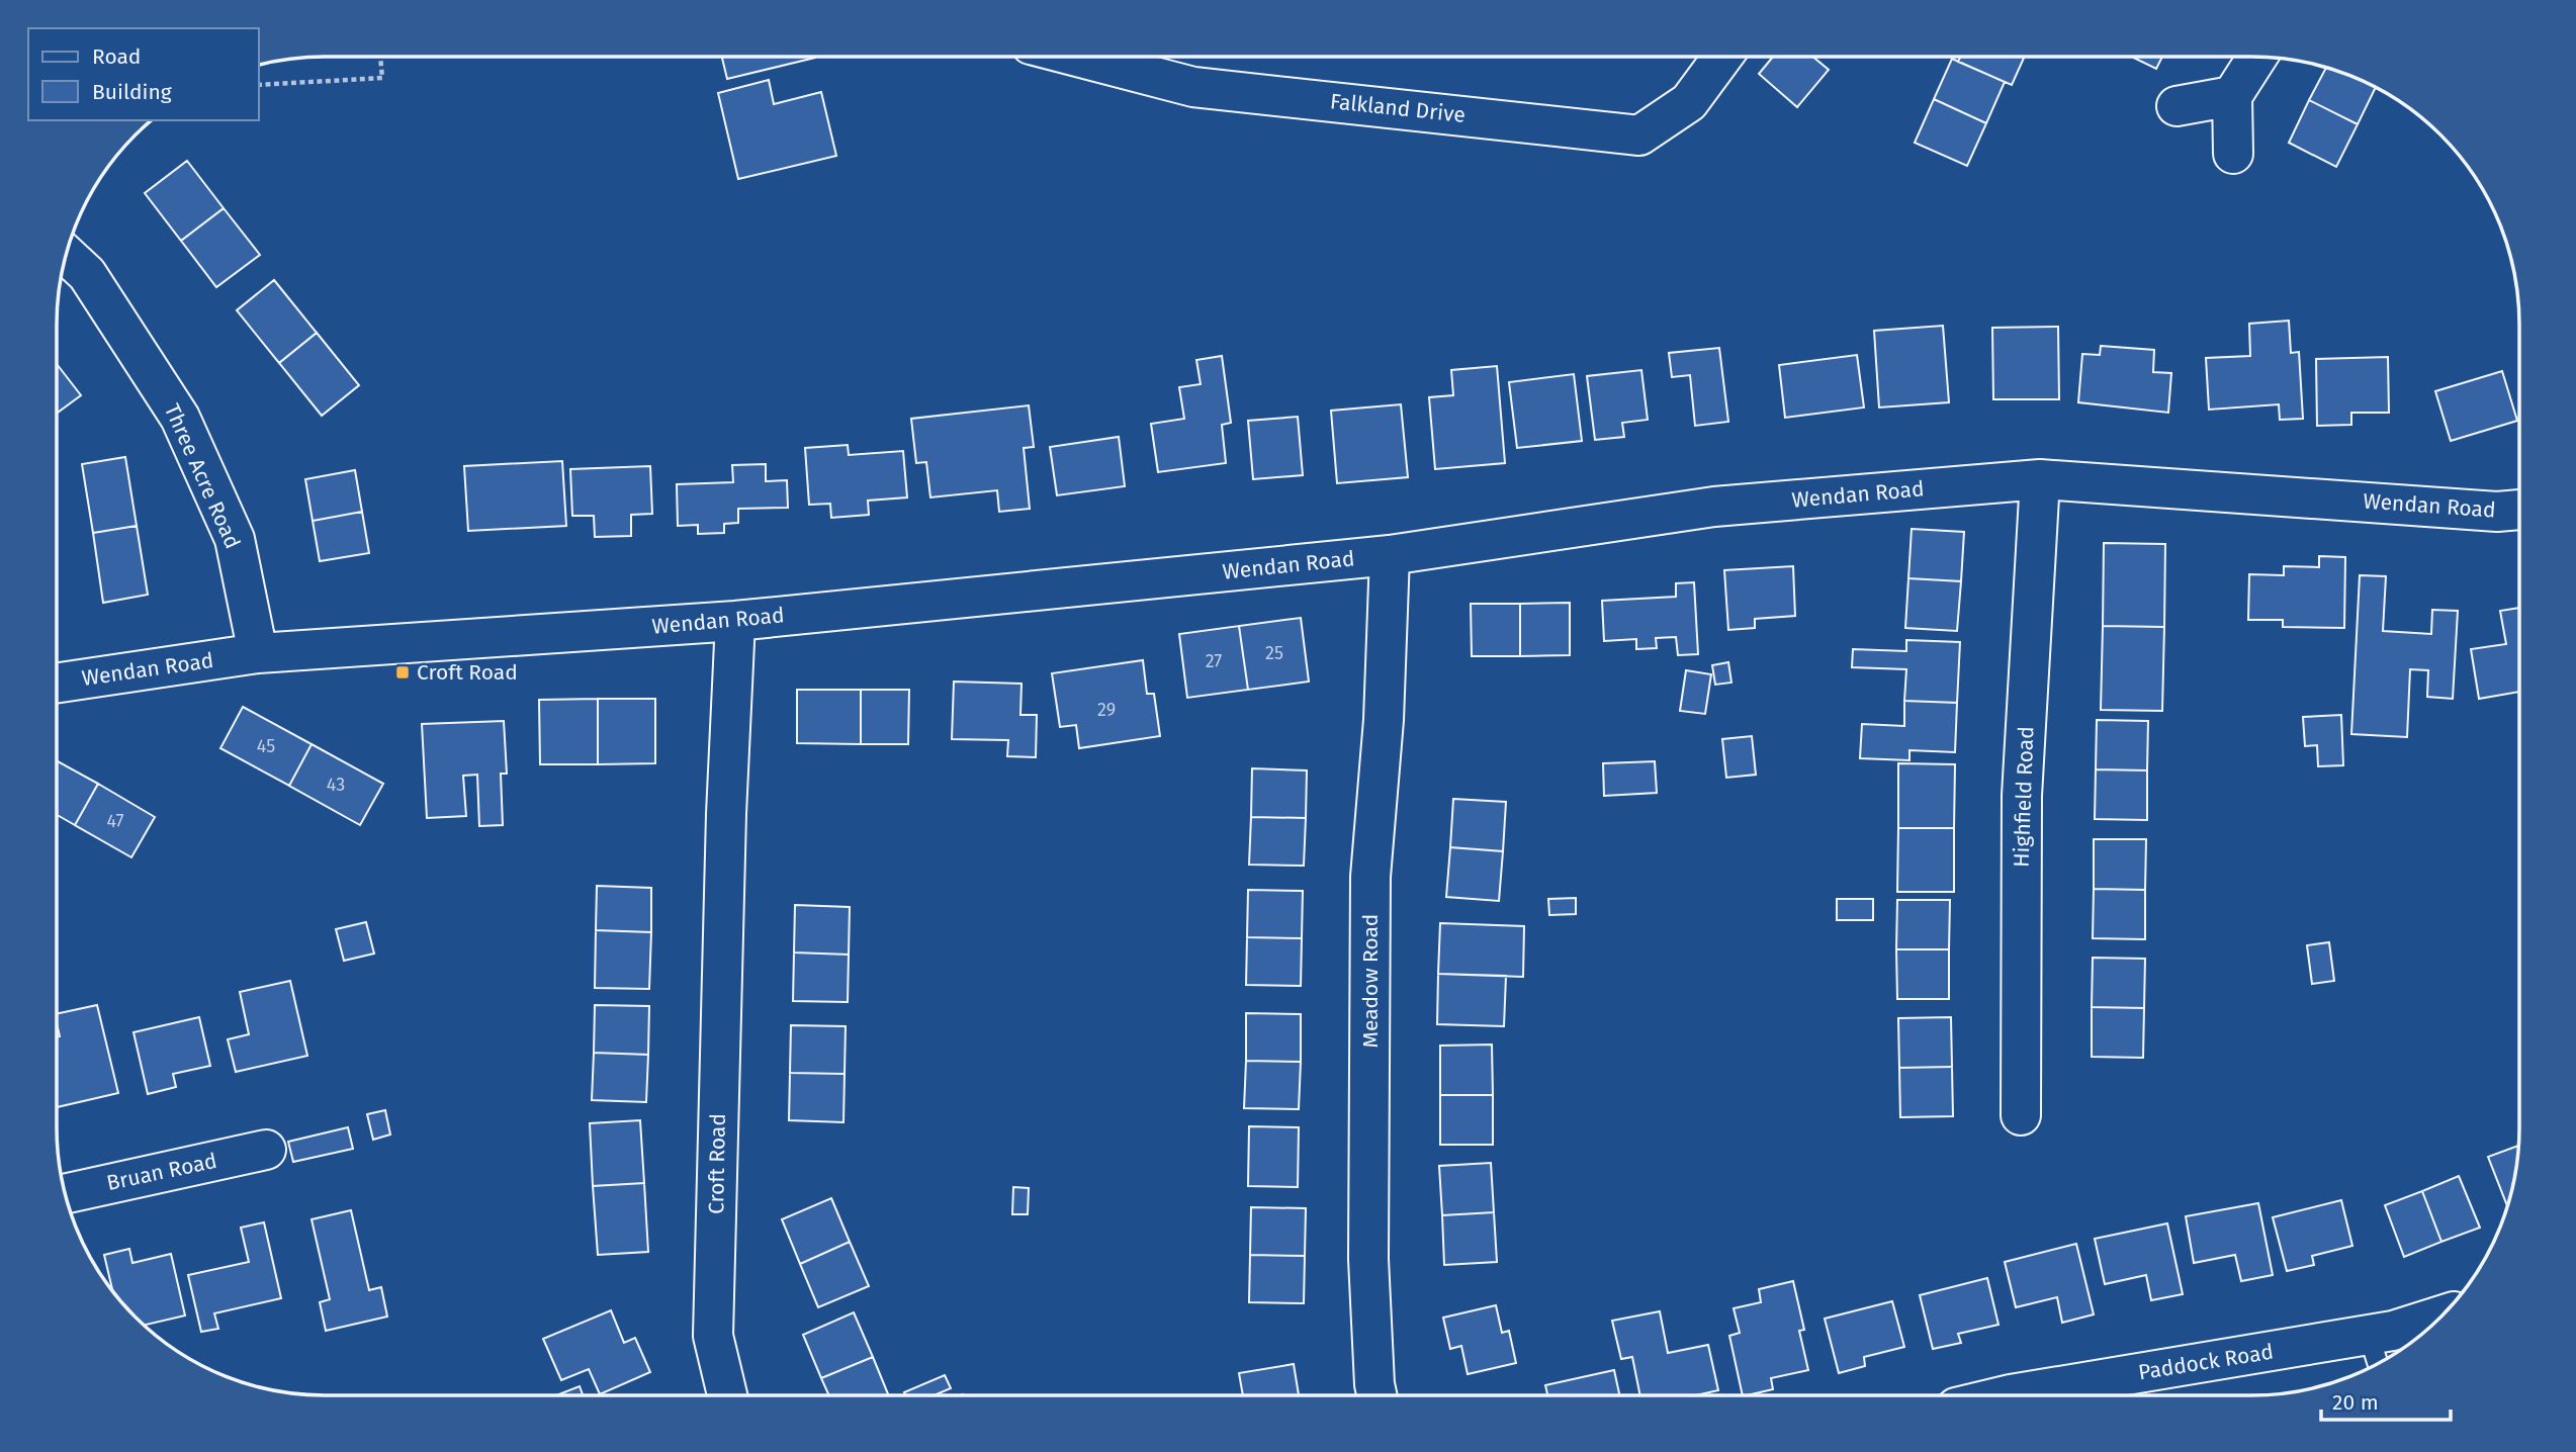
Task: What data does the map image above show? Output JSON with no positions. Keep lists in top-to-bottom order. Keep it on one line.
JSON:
{"streets":{"street":["Falkland Drive","Three Acre Road","Wendan Road","Highfield Road","Meadow Road","Croft Road","Bruan Road","Paddock Road"]},"crossings":[["Three Acre Road","Wendan Road"],["Wendan Road","Highfield Road"],["Wendan Road","Meadow Road"],["Wendan Road","Croft Road"]],"places":{"transit":["Croft Road"]},"house_numbers":["25","27","29","45","43","47"],"legend":["Road","Building"],"scale_bar":"20 m"}
